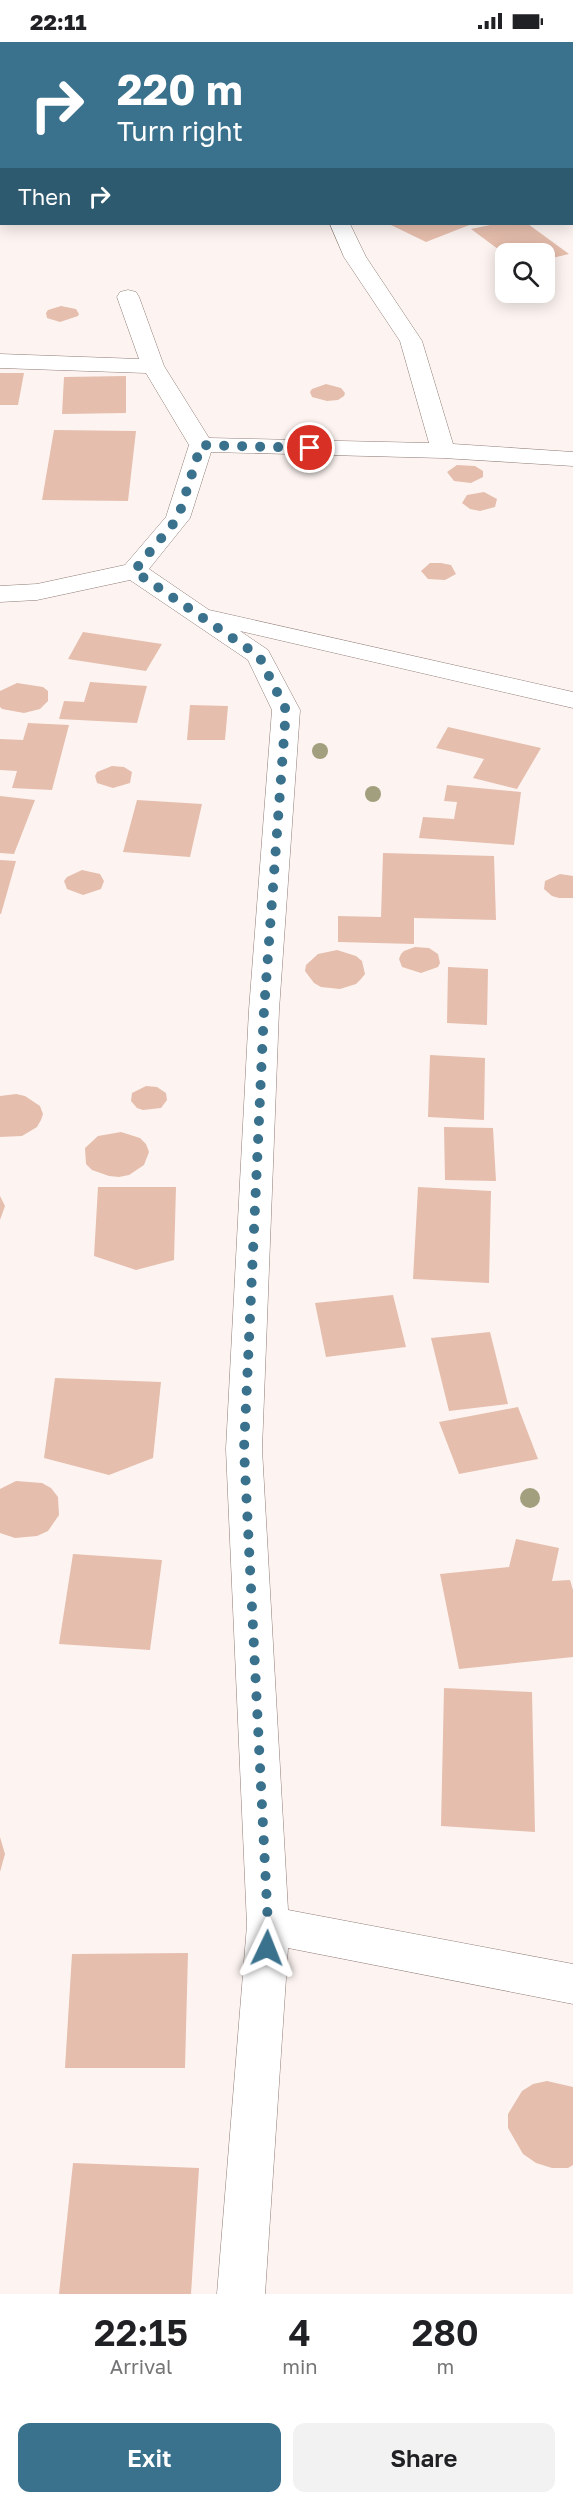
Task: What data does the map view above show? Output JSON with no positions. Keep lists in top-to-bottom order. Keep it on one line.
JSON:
{"page":{"status":"22:11","turn":["220 m","Turn right"],"then":"Then","eta":["22:15","Arrival","4","min","280","m"],"buttons":["Exit","Share"]}}
